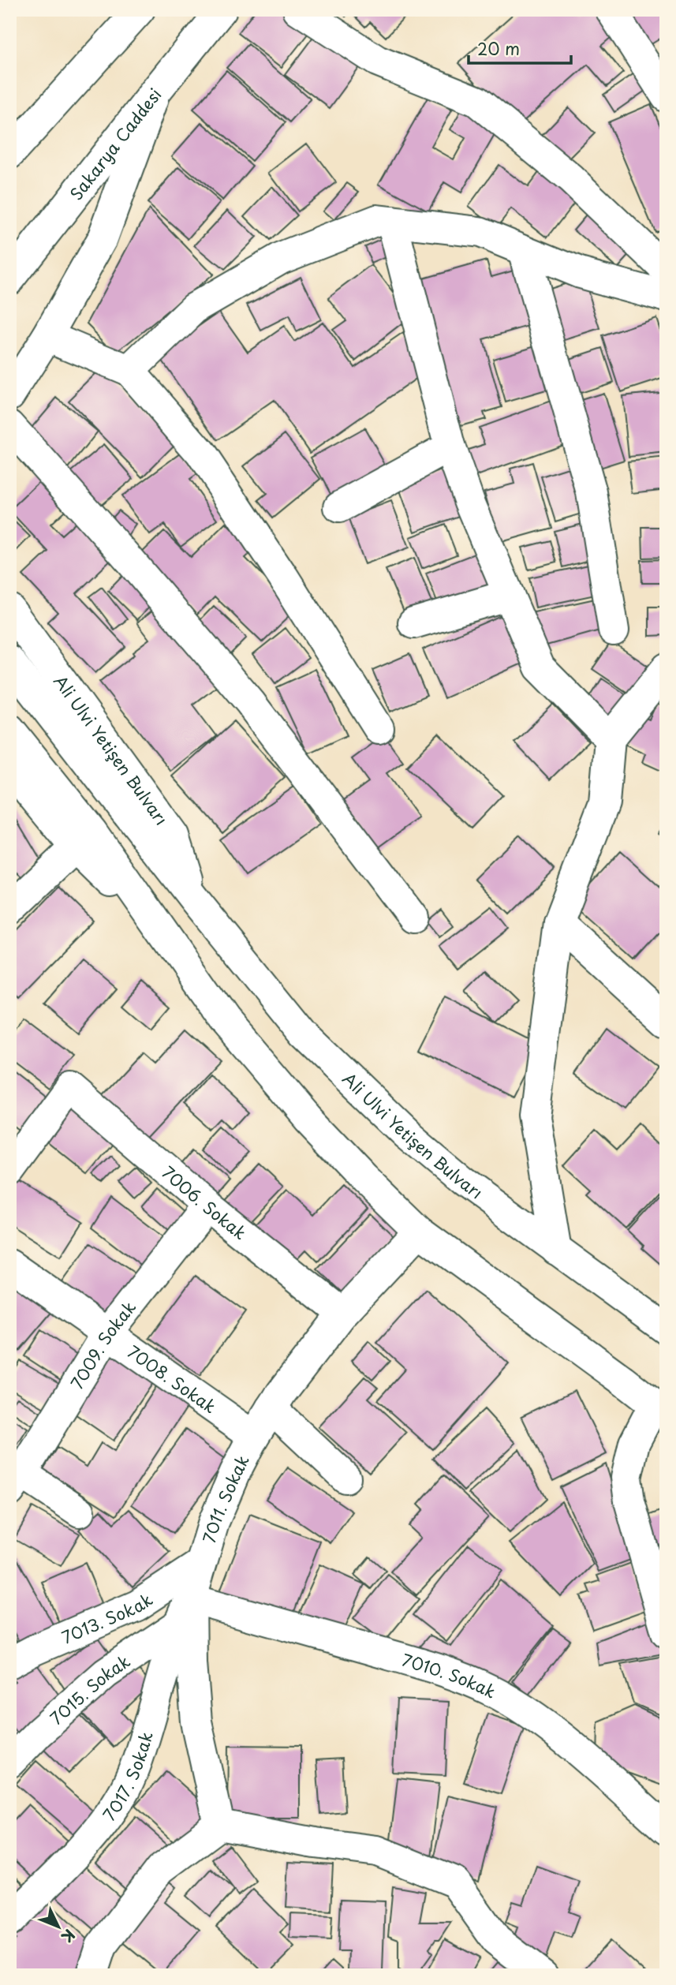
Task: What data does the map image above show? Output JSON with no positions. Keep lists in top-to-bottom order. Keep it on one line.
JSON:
{"streets":{"street":["Sakarya Caddesi","Ali Ulvi Yetişen Bulvarı","7006. Sokak","7009. Sokak","7008. Sokak","7011. Sokak","7013. Sokak","7010. Sokak","7015. Sokak","7017. Sokak"]},"crossings":[["7006. Sokak","7009. Sokak"],["7006. Sokak","7011. Sokak"],["7009. Sokak","7008. Sokak"],["7008. Sokak","7011. Sokak"],["7011. Sokak","7013. Sokak"],["7011. Sokak","7010. Sokak"],["7011. Sokak","7017. Sokak"],["7010. Sokak","7017. Sokak"],["7015. Sokak","7017. Sokak"]],"scale_bar":"20 m","north":"bottom right"}
